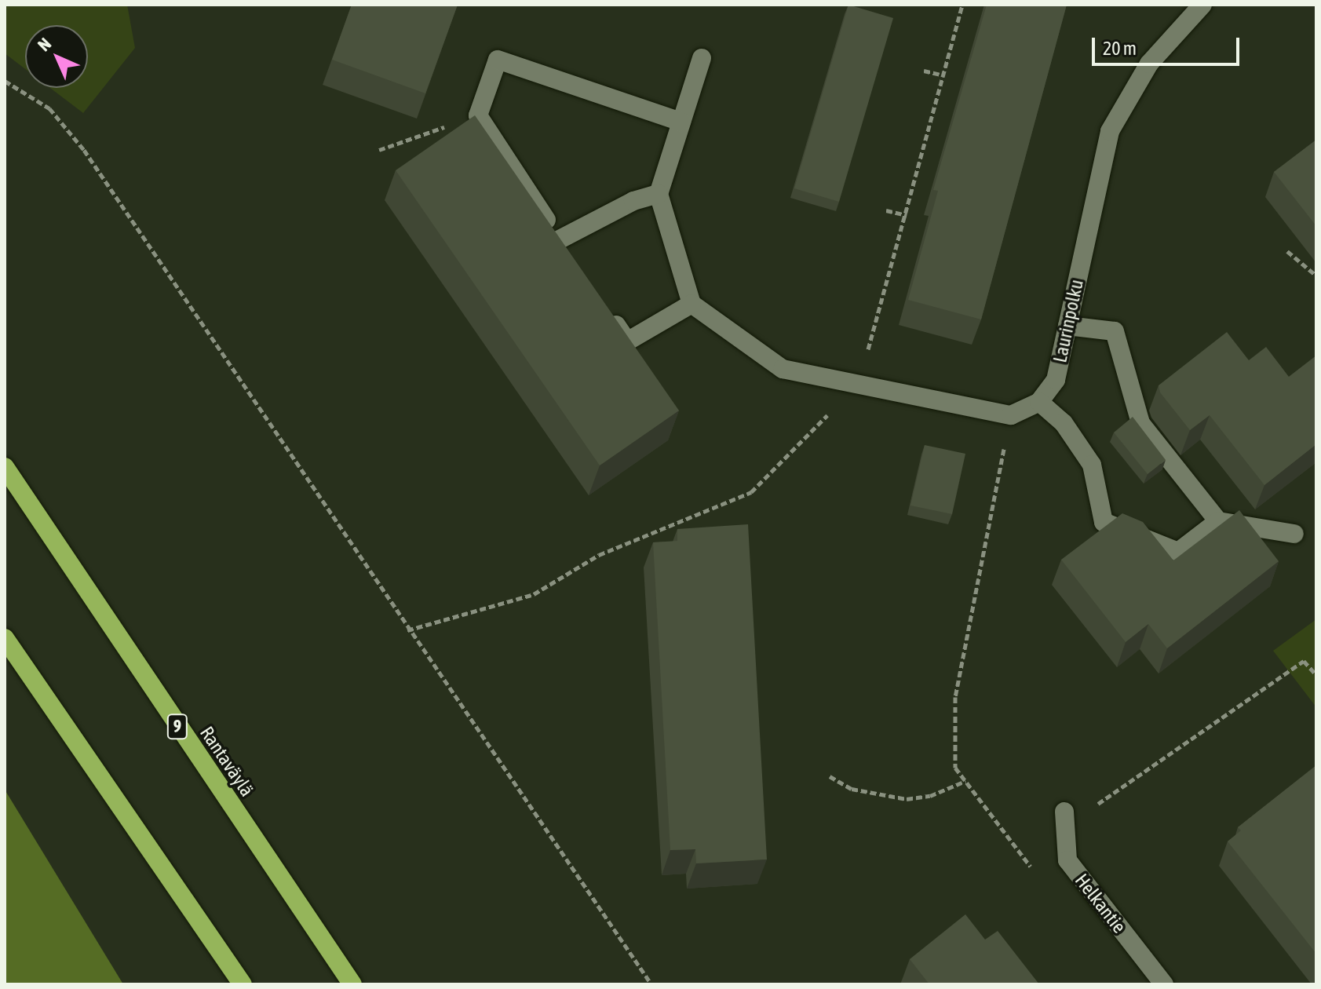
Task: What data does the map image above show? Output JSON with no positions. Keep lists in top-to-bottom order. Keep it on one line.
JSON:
{"streets":{"highway":["9","Rantaväylä"],"street":["Laurinpolku","Helkantie"]},"scale_bar":"20 m","north":"top left"}
